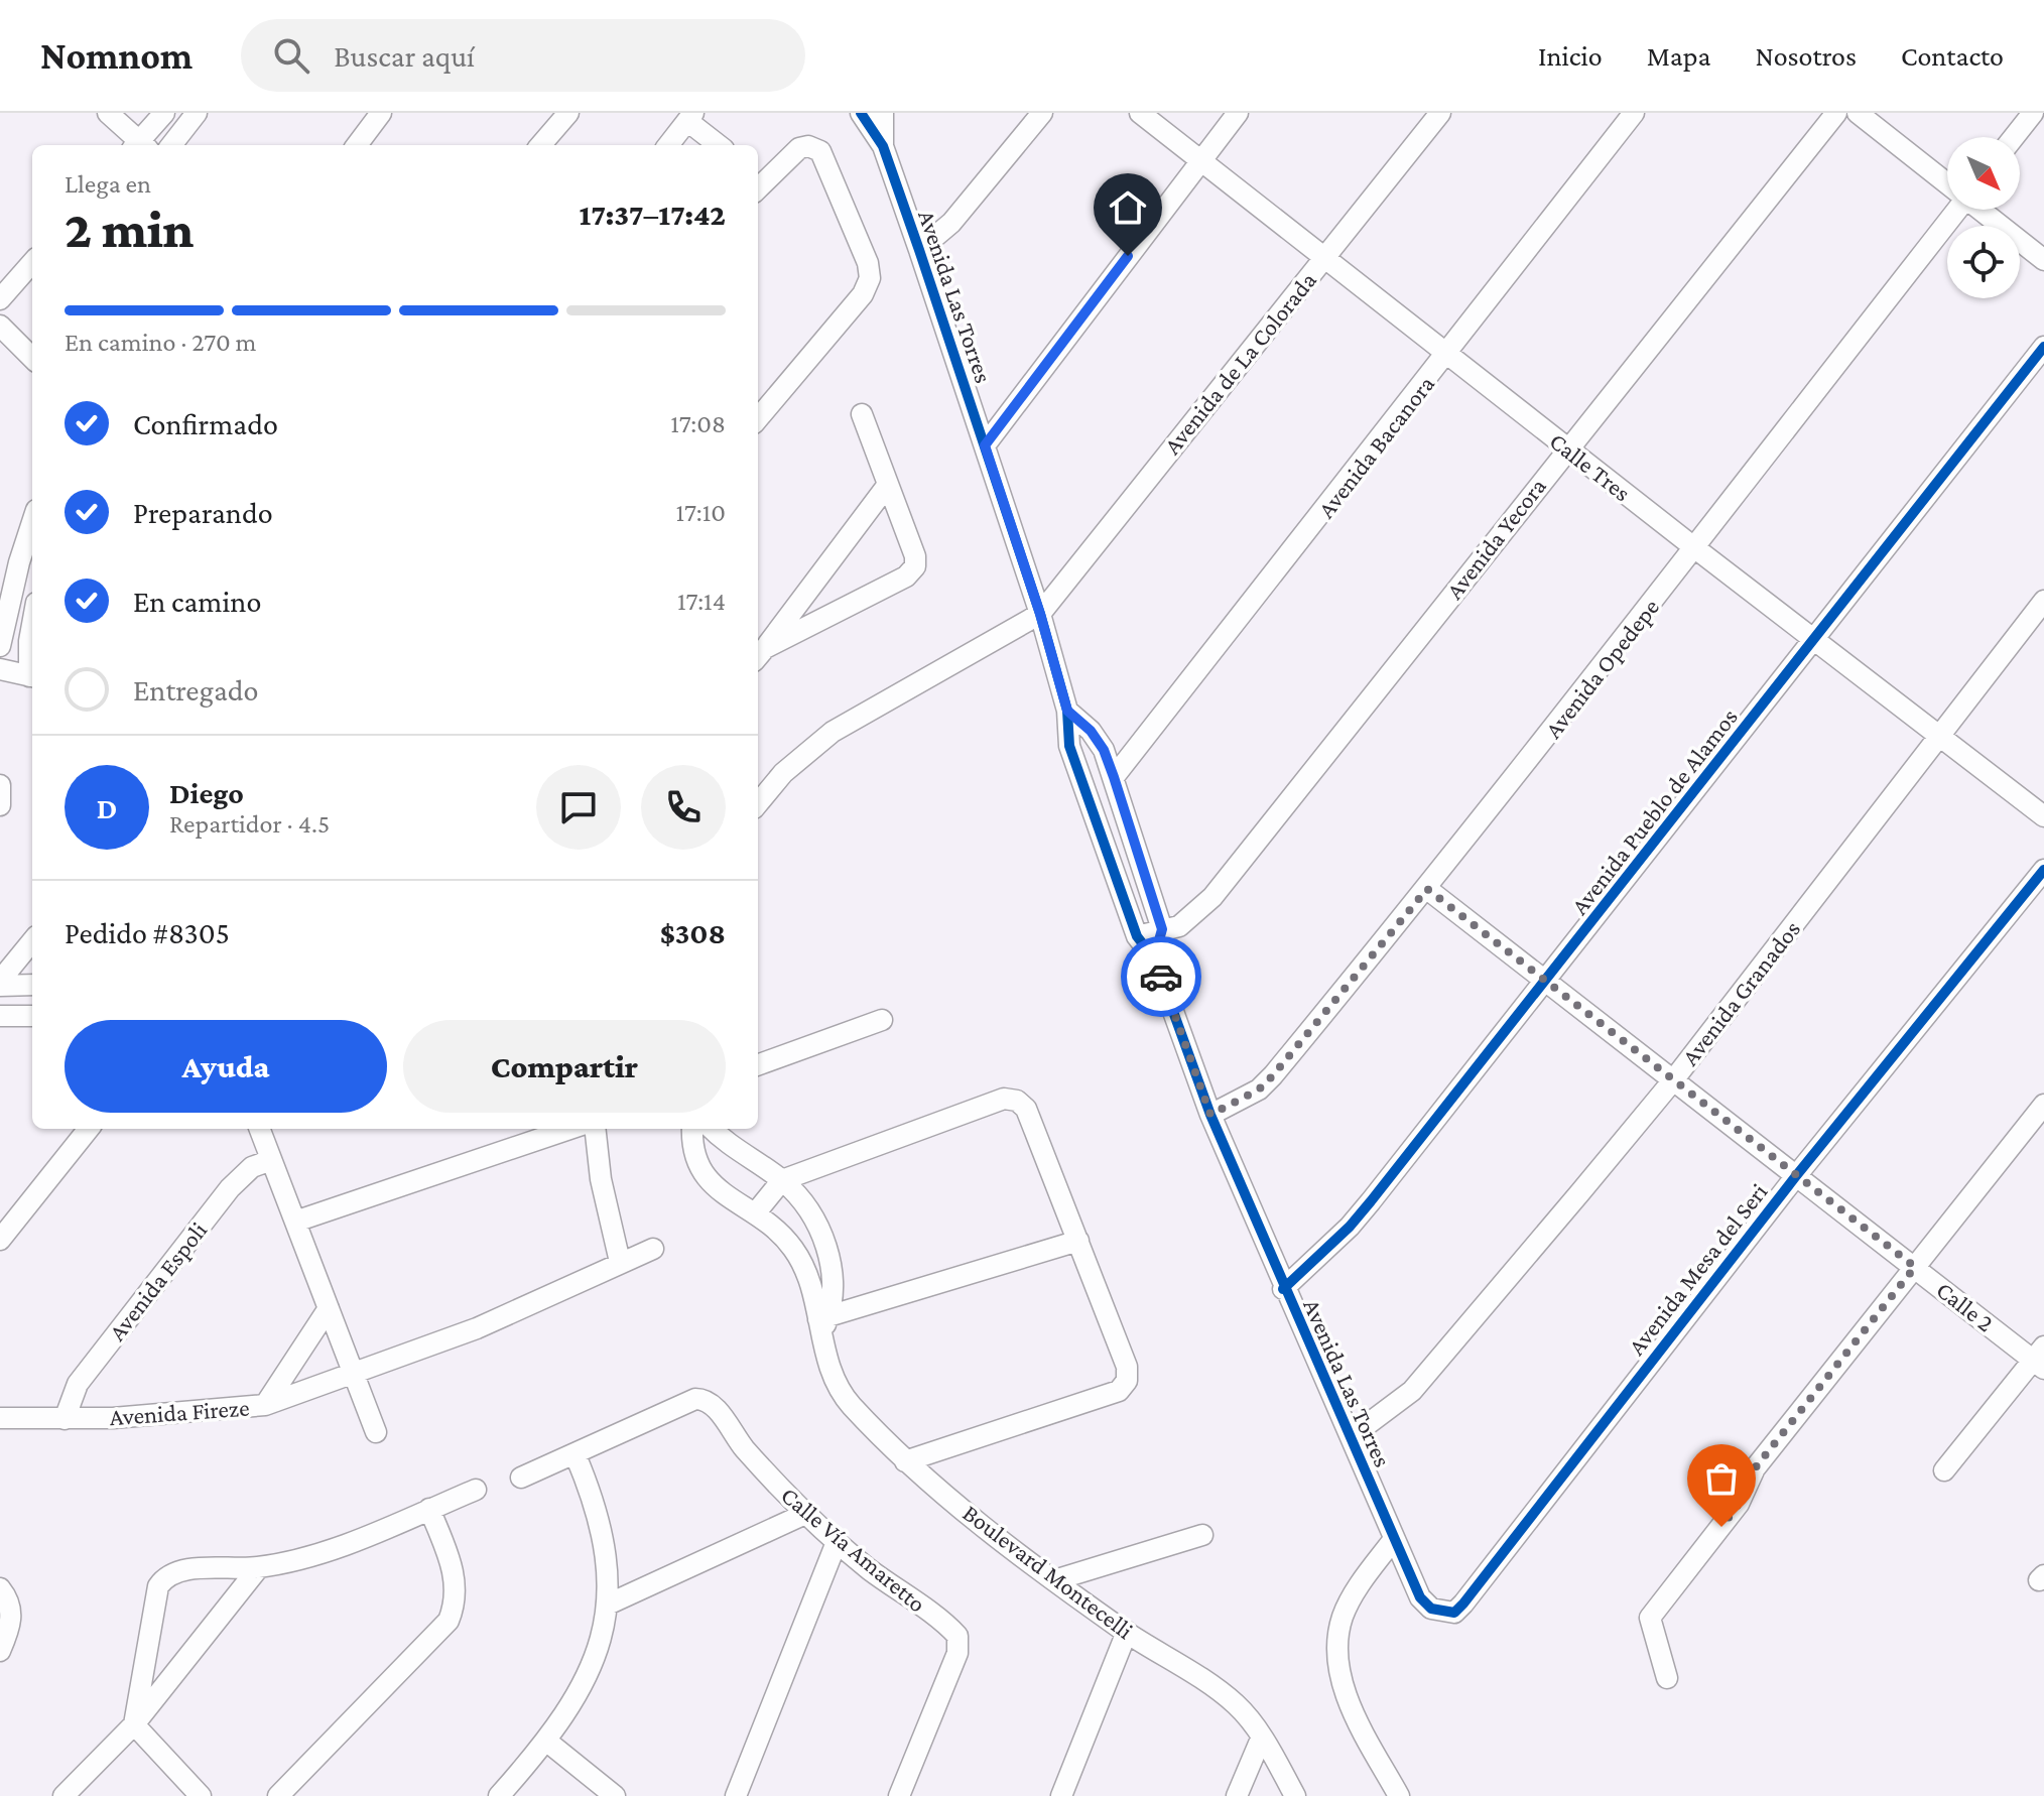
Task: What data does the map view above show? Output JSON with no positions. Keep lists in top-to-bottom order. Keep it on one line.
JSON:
{"streets":{"street":["Avenida Las Torres","Avenida de La Colorada","Avenida Bacanora","Calle Tres","Avenida Yecora","Avenida Opedepe","Avenida Pueblo de Alamos","Avenida Granados","Avenida Mesa del Seri","Avenida Espoli","Calle 2","Avenida Fireze","Calle Vía Amaretto","Boulevard Montecelli"]},"crossings":[["Avenida Las Torres","Avenida de La Colorada"],["Avenida Las Torres","Avenida Bacanora"],["Avenida Las Torres","Avenida Yecora"],["Avenida Las Torres","Avenida Opedepe"],["Avenida Las Torres","Avenida Pueblo de Alamos"],["Avenida Las Torres","Avenida Granados"],["Avenida Las Torres","Avenida Mesa del Seri"],["Avenida de La Colorada","Calle Tres"],["Avenida Bacanora","Calle Tres"],["Calle Tres","Avenida Yecora"],["Calle Tres","Avenida Opedepe"],["Calle Tres","Avenida Pueblo de Alamos"],["Calle Tres","Avenida Granados"],["Avenida Opedepe","Calle 2"],["Avenida Pueblo de Alamos","Calle 2"],["Avenida Granados","Calle 2"],["Avenida Mesa del Seri","Calle 2"],["Avenida Espoli","Avenida Fireze"]],"north":"bottom right","page":{"header":"Nomnom","search":"Buscar aquí","nav":["Inicio","Mapa","Nosotros","Contacto"],"heading":["2 min","Llega en","17:37–17:42"],"panel":["Diego","Repartidor · 4.5","Pedido #8305","$308"],"bar":"En camino · 270 m","list":[["Confirmado","17:08"],["Preparando","17:10"],["En camino","17:14"],"Entregado"],"round":"D","buttons":["Ayuda","Compartir"]}}
